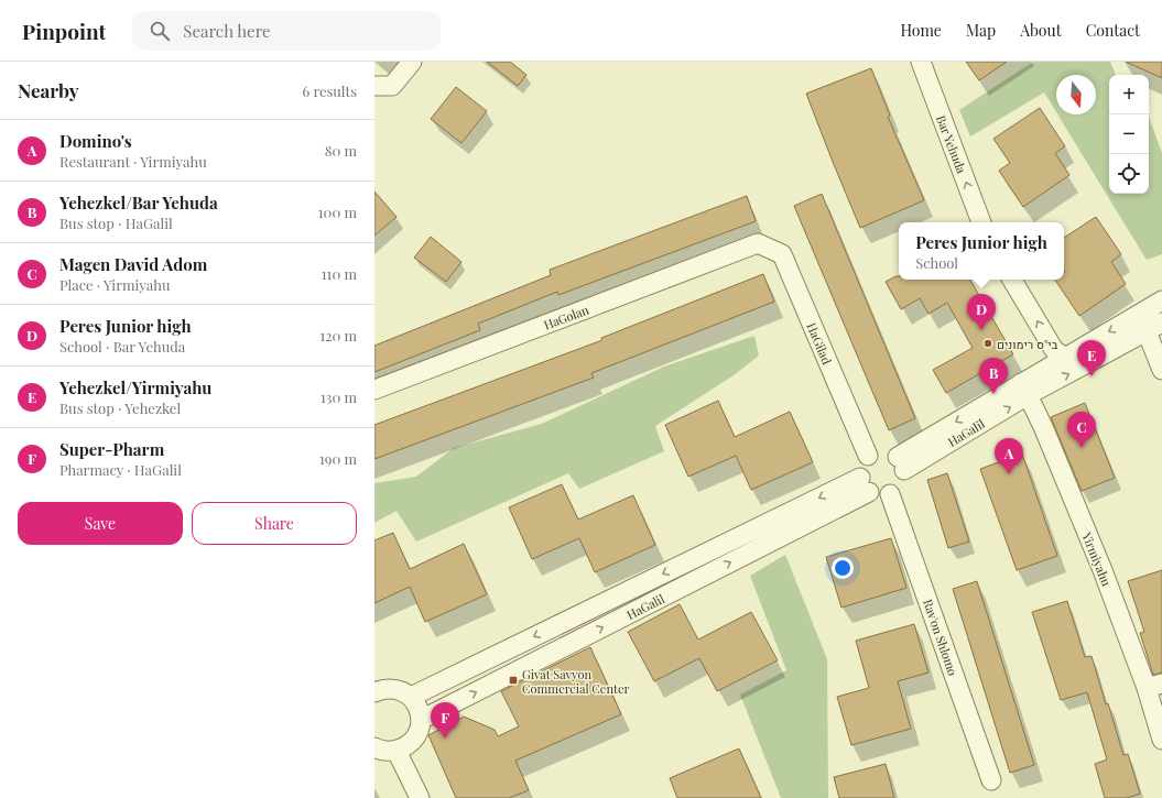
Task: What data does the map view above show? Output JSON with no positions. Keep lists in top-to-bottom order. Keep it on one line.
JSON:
{"streets":{"street":["Bar Yehuda","HaGolan","HaGilad","HaGalil","Yirmiyahu","Rav'on Shlomo"]},"crossings":[["HaGolan","HaGilad"],["HaGilad","HaGalil"],["HaGilad","Rav'on Shlomo"],["HaGalil","Yirmiyahu"],["HaGalil","Rav'on Shlomo"]],"one_way":["Bar Yehuda"],"places":{"other":["בי\"ס רימונים"],"transit":["Givat Savyon Commercial Center"]},"north":"bottom","page":{"header":"Pinpoint","search":"Search here","nav":["Home","Map","About","Contact"],"heading":["Nearby","6 results"],"map_buttons":["+","−"],"list":[{"mark":"A","name":"Domino's","note":"Restaurant · Yirmiyahu","value":"80 m"},{"mark":"B","name":"Yehezkel/Bar Yehuda","note":"Bus stop · HaGalil","value":"100 m"},{"mark":"C","name":"Magen David Adom","note":"Place · Yirmiyahu","value":"110 m"},{"mark":"D","name":"Peres Junior high","note":"School · Bar Yehuda","value":"120 m"},{"mark":"E","name":"Yehezkel/Yirmiyahu","note":"Bus stop · Yehezkel","value":"130 m"},{"mark":"F","name":"Super-Pharm","note":"Pharmacy · HaGalil","value":"190 m"}],"popup":["Peres Junior high","School"],"pins":["D","E","B","C","A","F"],"buttons":["Save","Share"]}}
